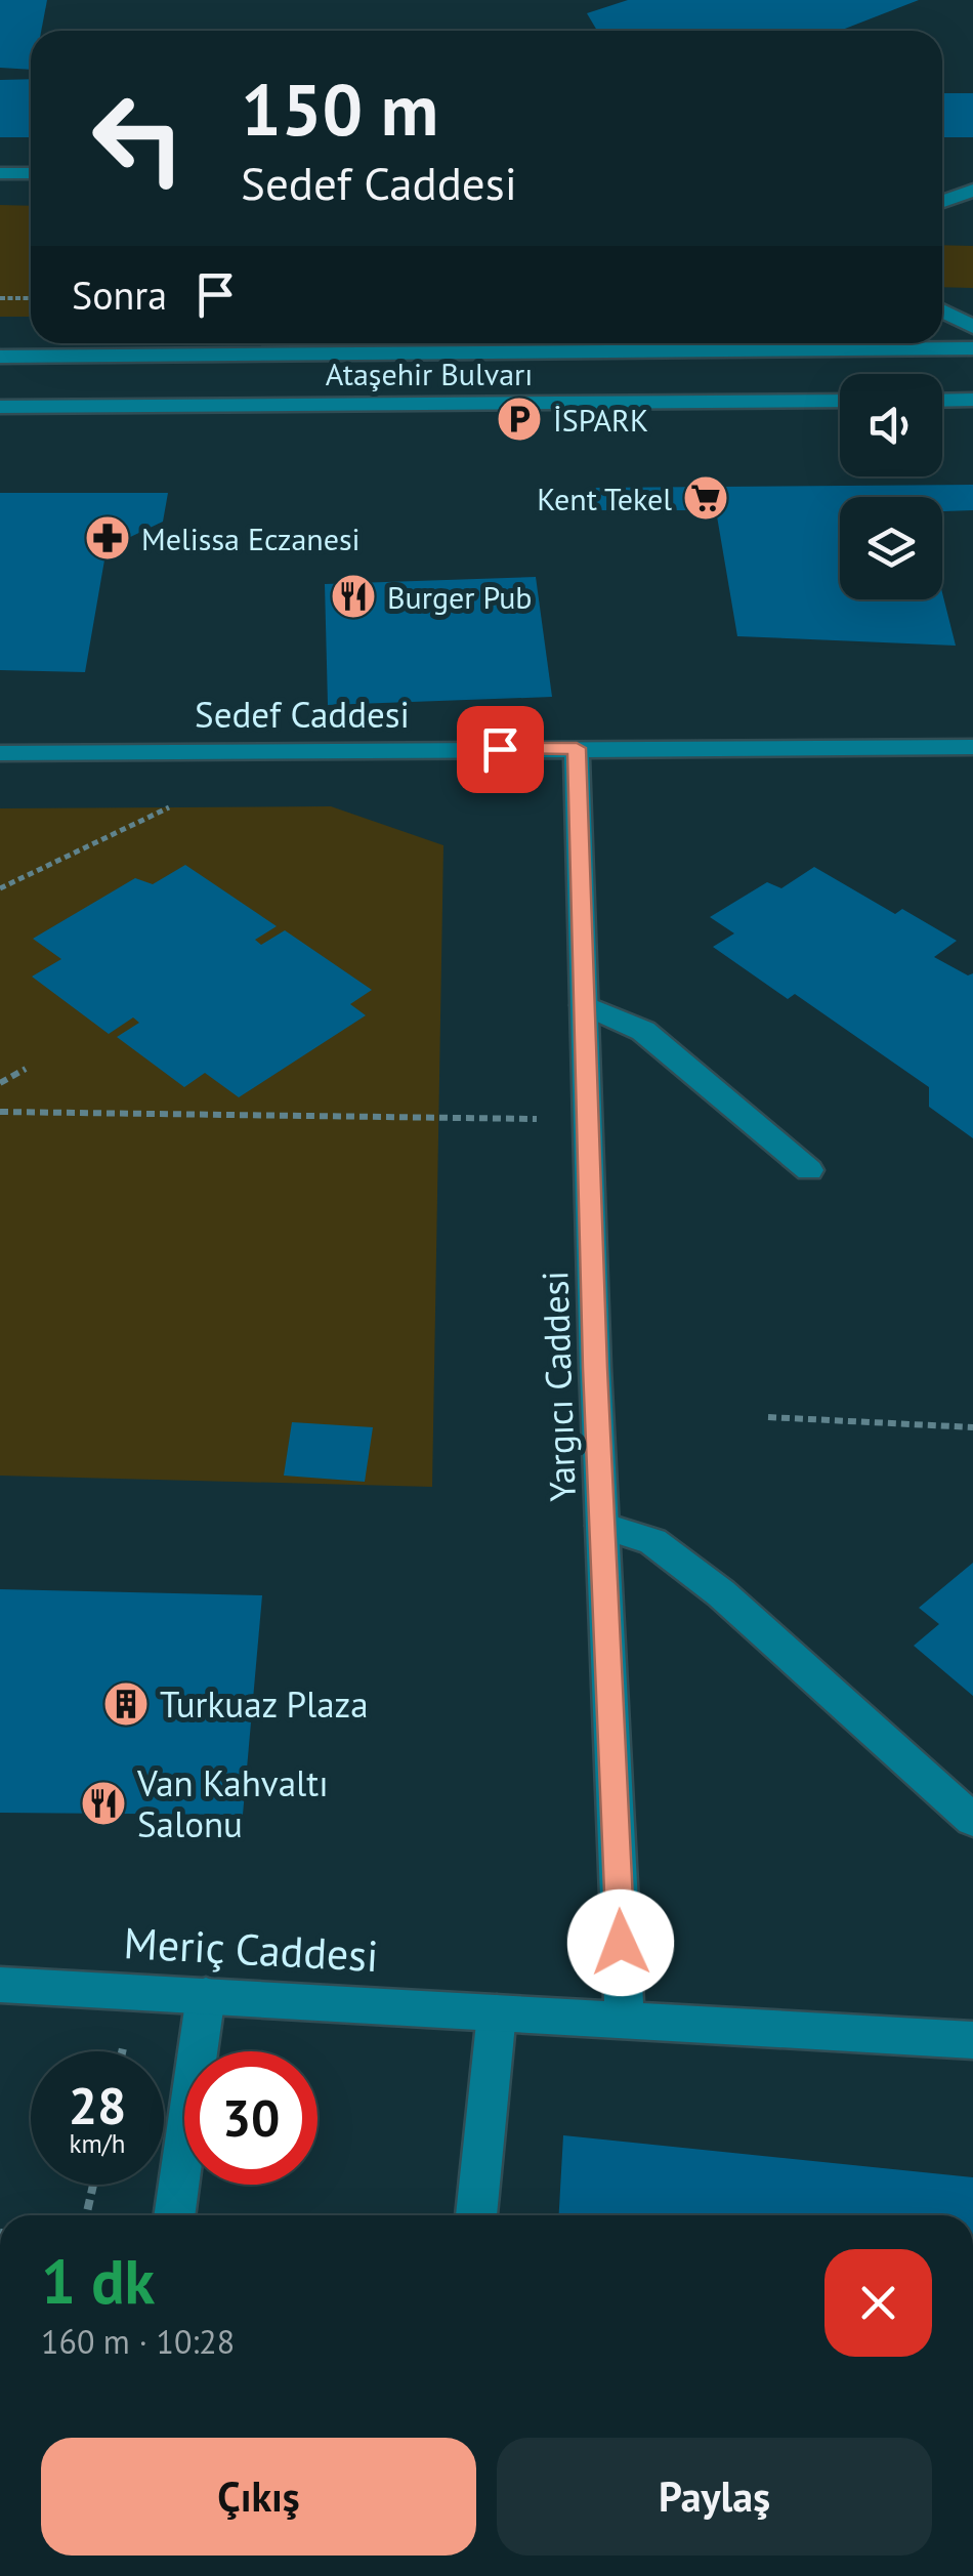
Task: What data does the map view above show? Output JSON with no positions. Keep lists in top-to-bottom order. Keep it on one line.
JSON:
{"streets":{"street":["Ataşehir Bulvarı","Sedef Caddesi","Yargıcı Caddesi","Meriç Caddesi"]},"crossings":[["Sedef Caddesi","Yargıcı Caddesi"],["Yargıcı Caddesi","Meriç Caddesi"]],"places":{"parking":["İSPARK"],"supermarket":["Kent Tekel"],"pharmacy":["Melissa Eczanesi"],"restaurant":["Burger Pub","Van Kahvaltı Salonu"],"building":["Turkuaz Plaza"]},"page":{"turn":["150 m","Sedef Caddesi"],"then":"Sonra","speed":"28 km/h","limit":"30","heading":["1 dk","160 m · 10:28"],"buttons":["Çıkış","Paylaş"]}}
